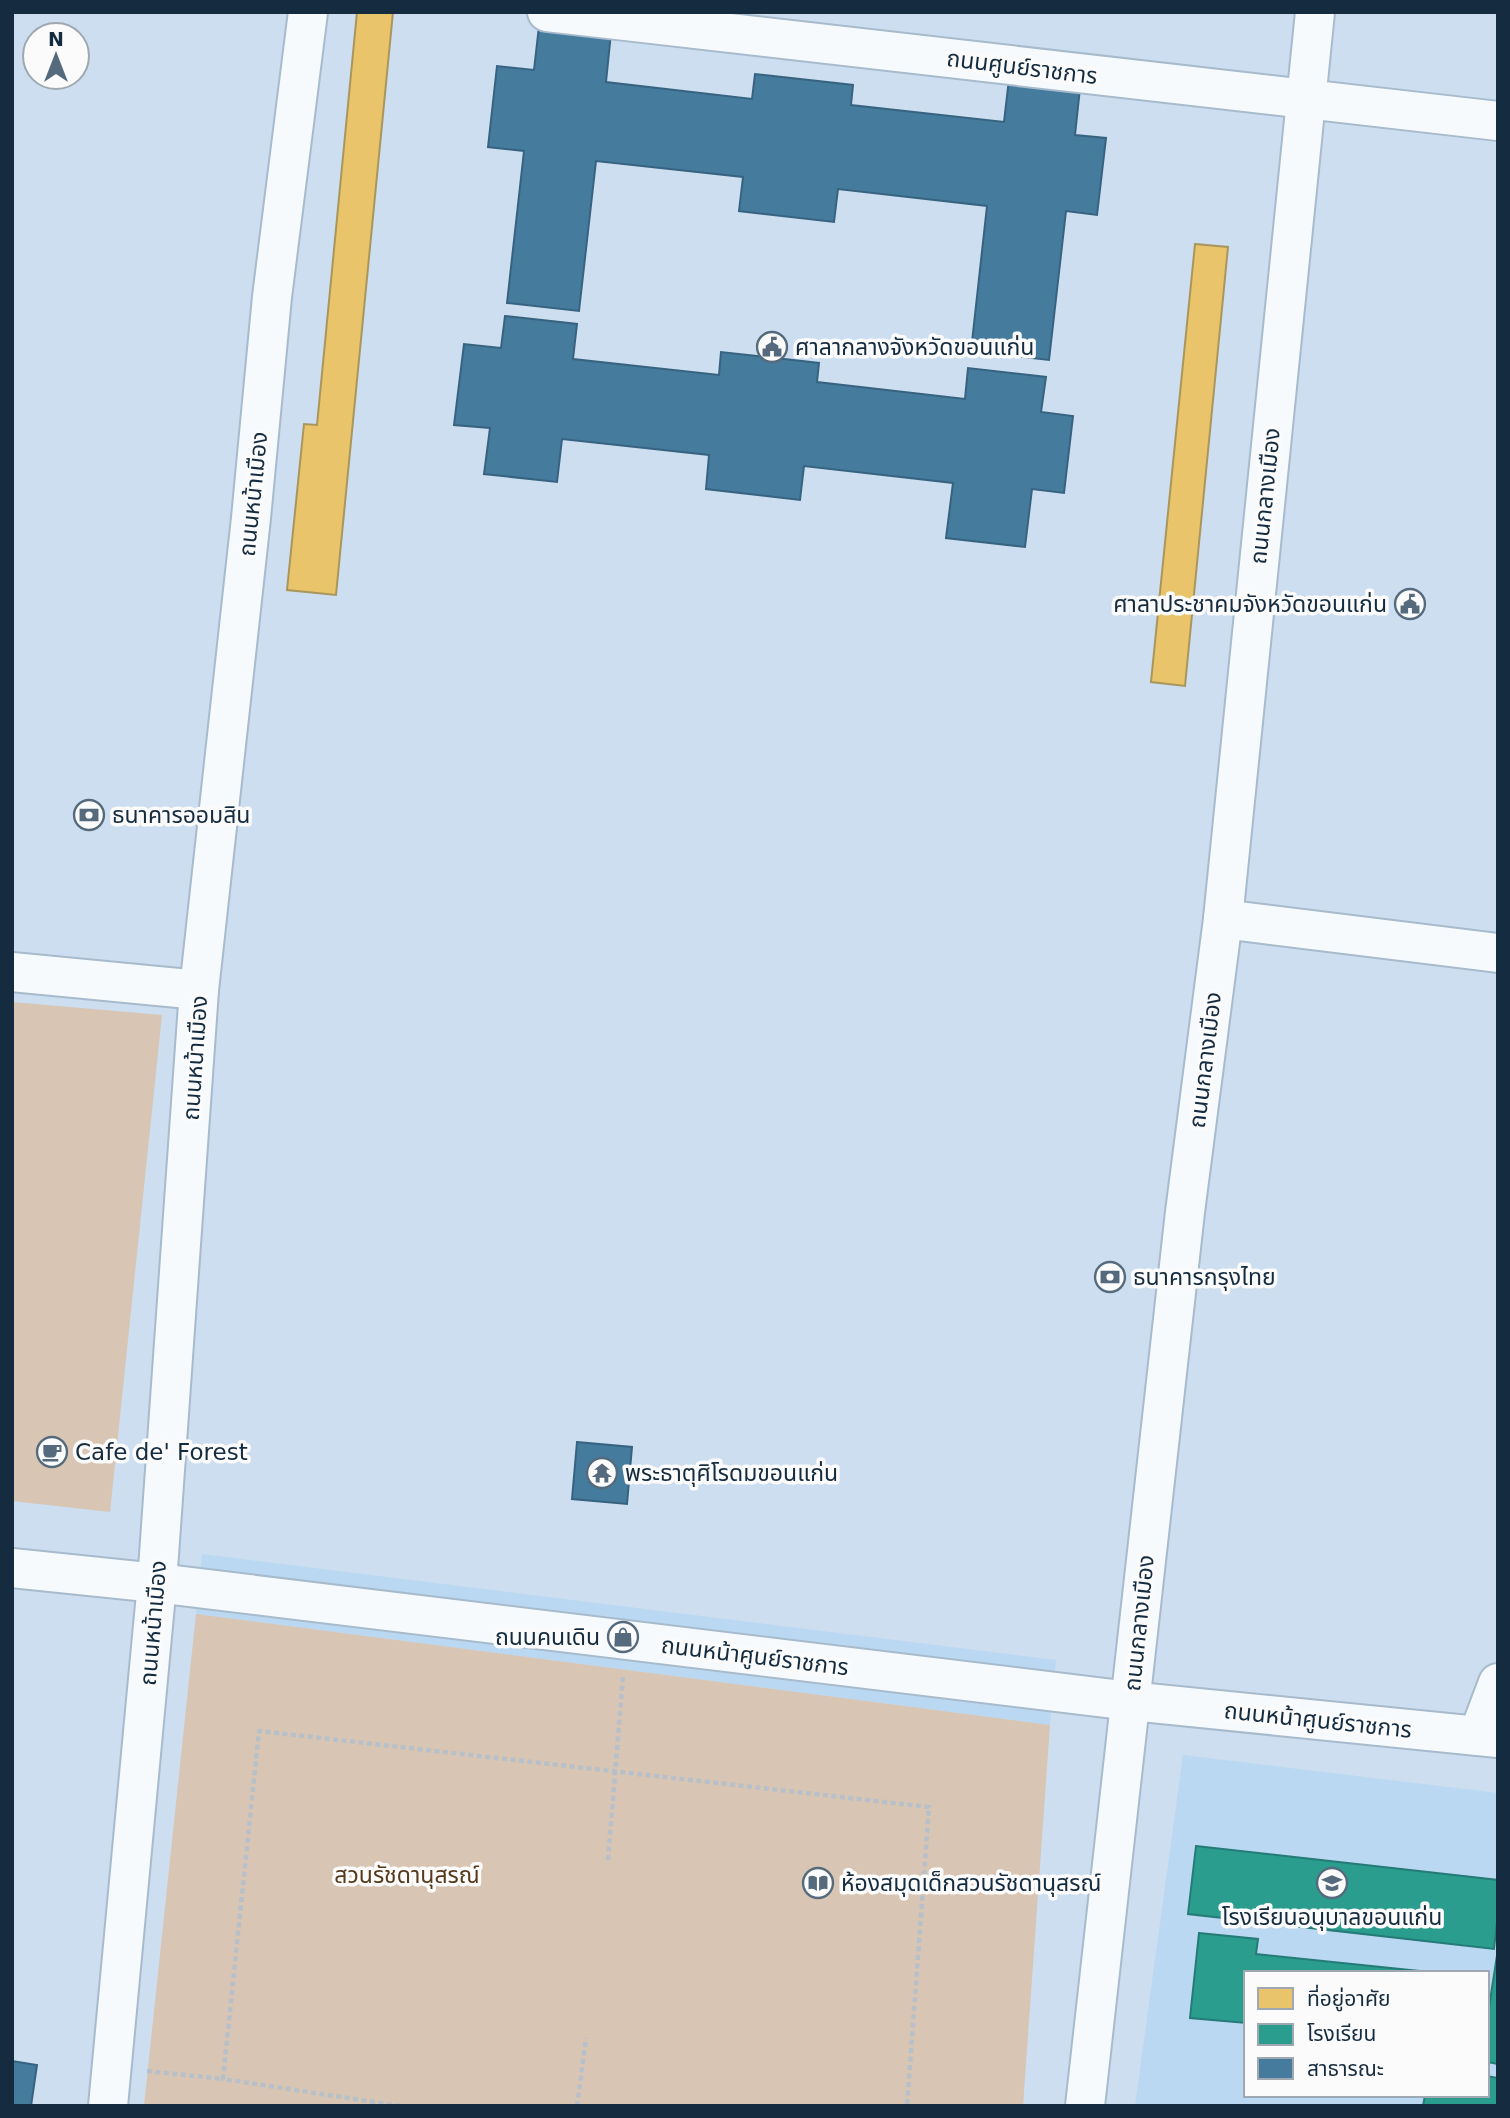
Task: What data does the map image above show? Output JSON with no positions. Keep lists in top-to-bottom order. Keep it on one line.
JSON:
{"streets":{"street":["ถนนศูนย์ราชการ","ถนนหน้าเมือง","ถนนกลางเมือง","ถนนหน้าศูนย์ราชการ"]},"crossings":[["ถนนศูนย์ราชการ","ถนนกลางเมือง"],["ถนนหน้าเมือง","ถนนหน้าศูนย์ราชการ"],["ถนนกลางเมือง","ถนนหน้าศูนย์ราชการ"]],"parks":["สวนรัชดานุสรณ์"],"places":{"public building":["ศาลากลางจังหวัดขอนแก่น","ศาลาประชาคมจังหวัดขอนแก่น"],"bank":["ธนาคารออมสิน","ธนาคารกรุงไทย"],"cafe":["Cafe de' Forest"],"temple":["พระธาตุศิโรดมขอนแก่น"],"shop":["ถนนคนเดิน"],"library":["ห้องสมุดเด็กสวนรัชดานุสรณ์"],"school or university":["โรงเรียนอนุบาลขอนแก่น"]},"legend":["ที่อยู่อาศัย","โรงเรียน","สาธารณะ"],"north":"top"}
